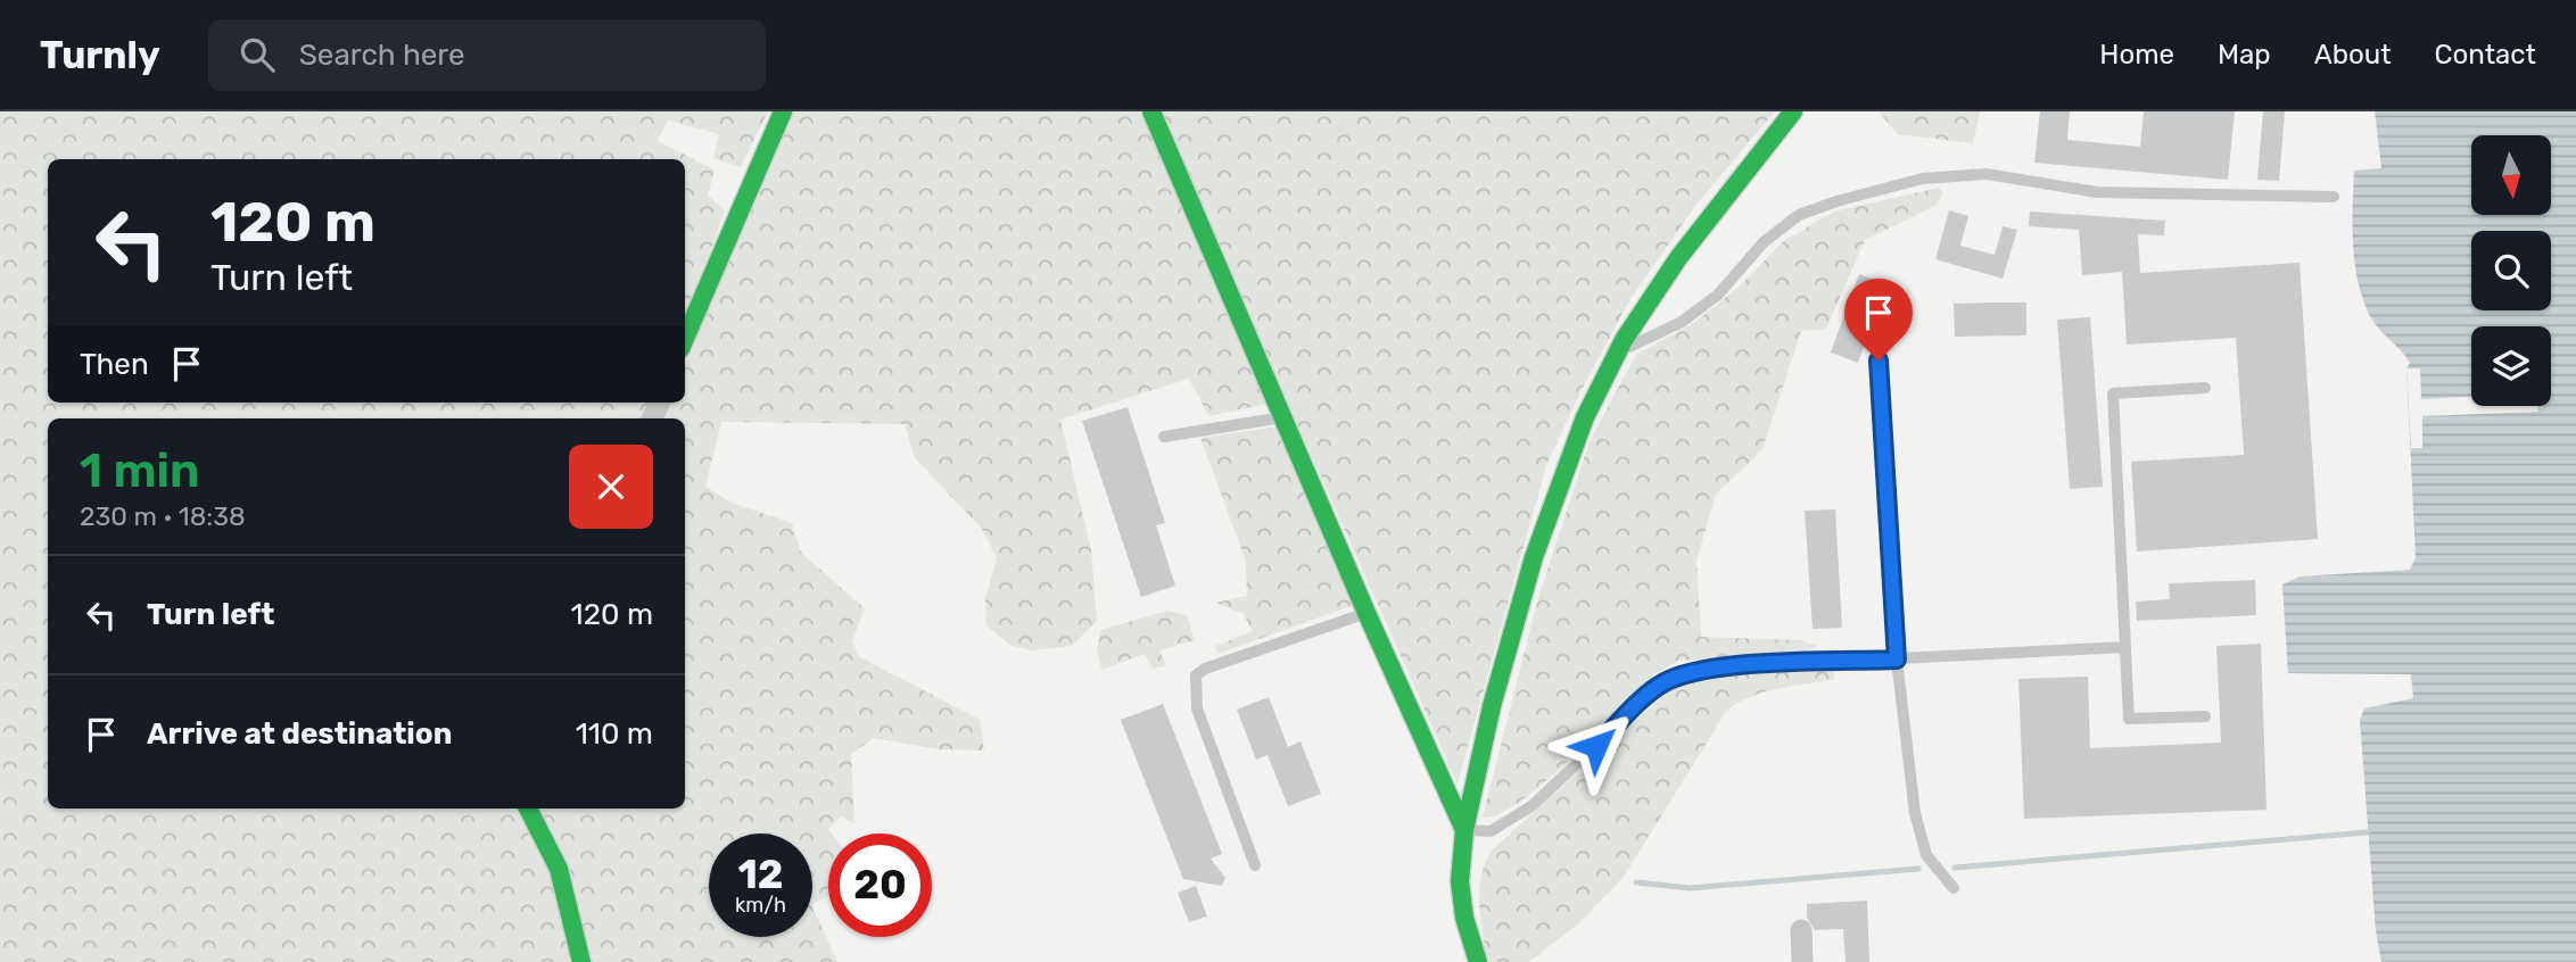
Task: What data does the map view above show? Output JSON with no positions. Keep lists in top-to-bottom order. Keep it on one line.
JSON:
{"north":"bottom","page":{"header":"Turnly","search":"Search here","nav":["Home","Map","About","Contact"],"turn":["120 m","Turn left"],"then":"Then","heading":["1 min","230 m · 18:38"],"list":[{"name":"Turn left","value":"120 m"},{"name":"Arrive at destination","value":"110 m"}],"speed":"12 km/h","limit":"20"}}
